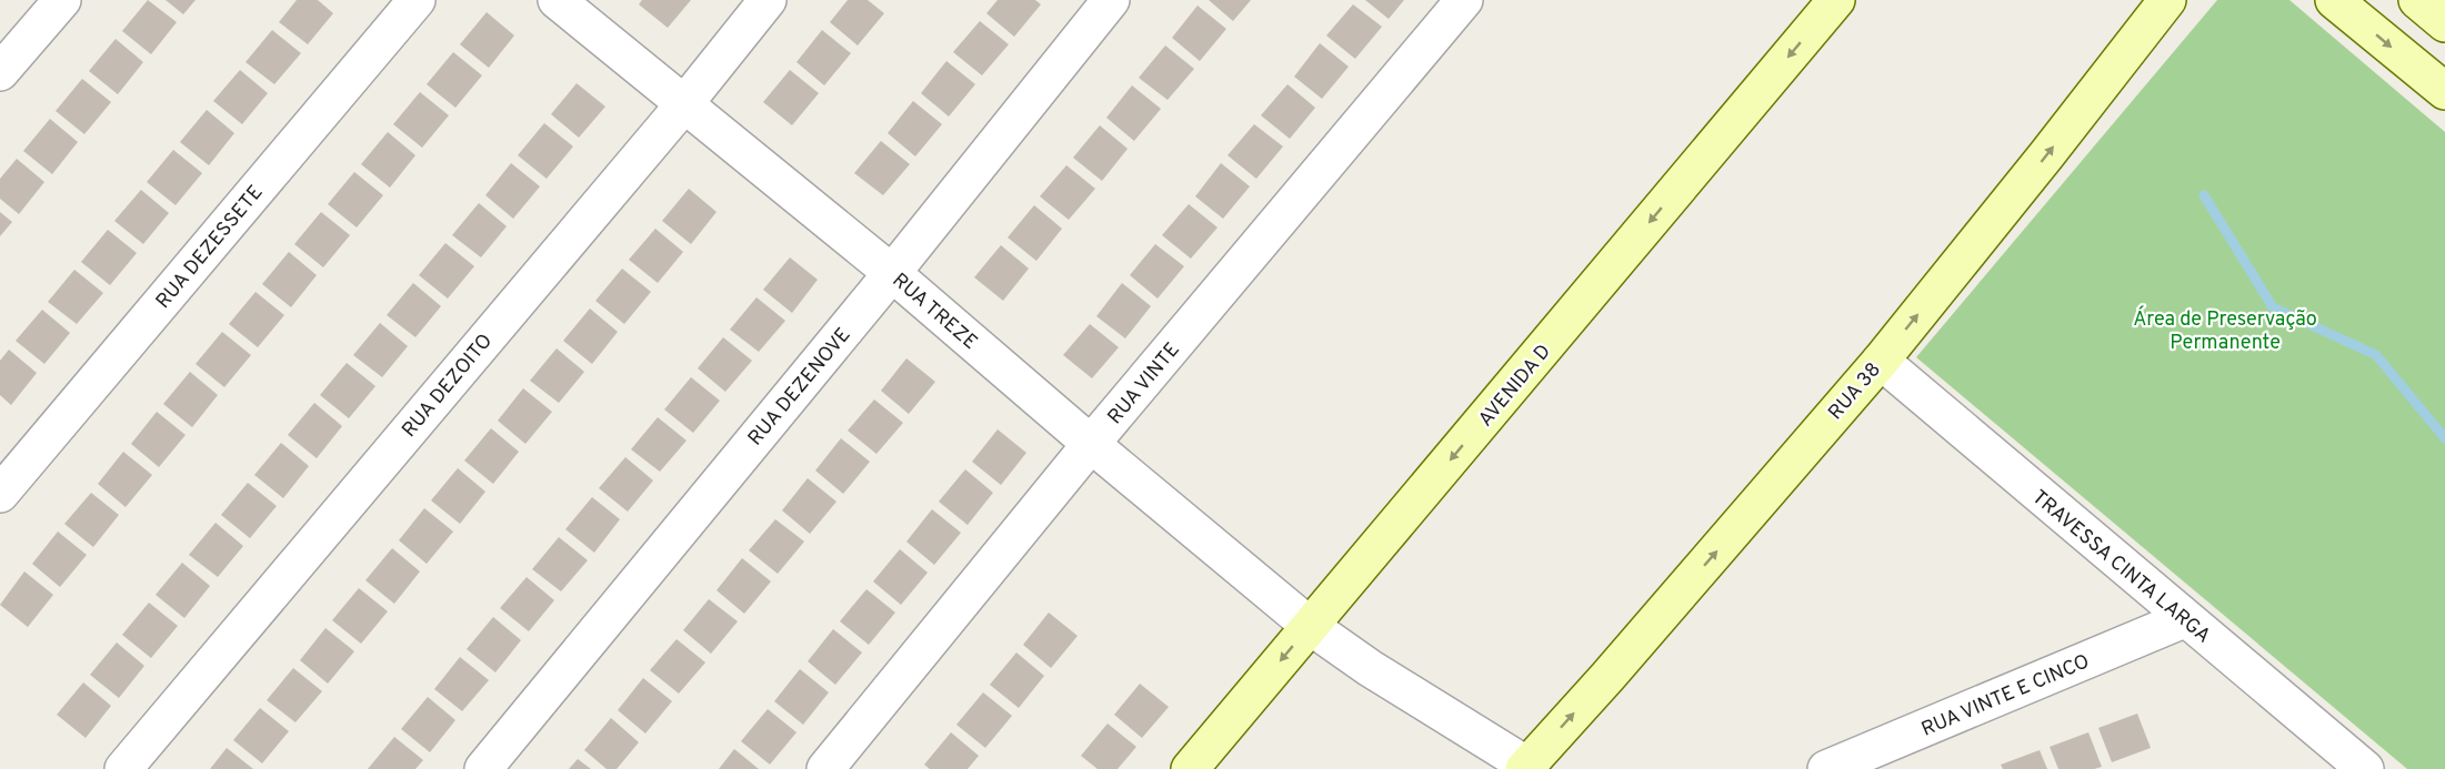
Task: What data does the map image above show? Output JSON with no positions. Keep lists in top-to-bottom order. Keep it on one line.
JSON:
{"streets":{"street":["RUA DEZESSETE","RUA TREZE","RUA VINTE","RUA DEZOITO","AVENIDA D","RUA DEZENOVE","RUA 38","TRAVESSA CINTA LARGA","RUA VINTE E CINCO"]},"crossings":[["RUA TREZE","RUA VINTE"],["RUA TREZE","RUA DEZOITO"],["RUA TREZE","AVENIDA D"],["RUA TREZE","RUA DEZENOVE"],["RUA TREZE","RUA 38"],["RUA 38","TRAVESSA CINTA LARGA"],["TRAVESSA CINTA LARGA","RUA VINTE E CINCO"]],"one_way":["AVENIDA D","RUA 38"],"parks":["Área de Preservação Permanente"]}
